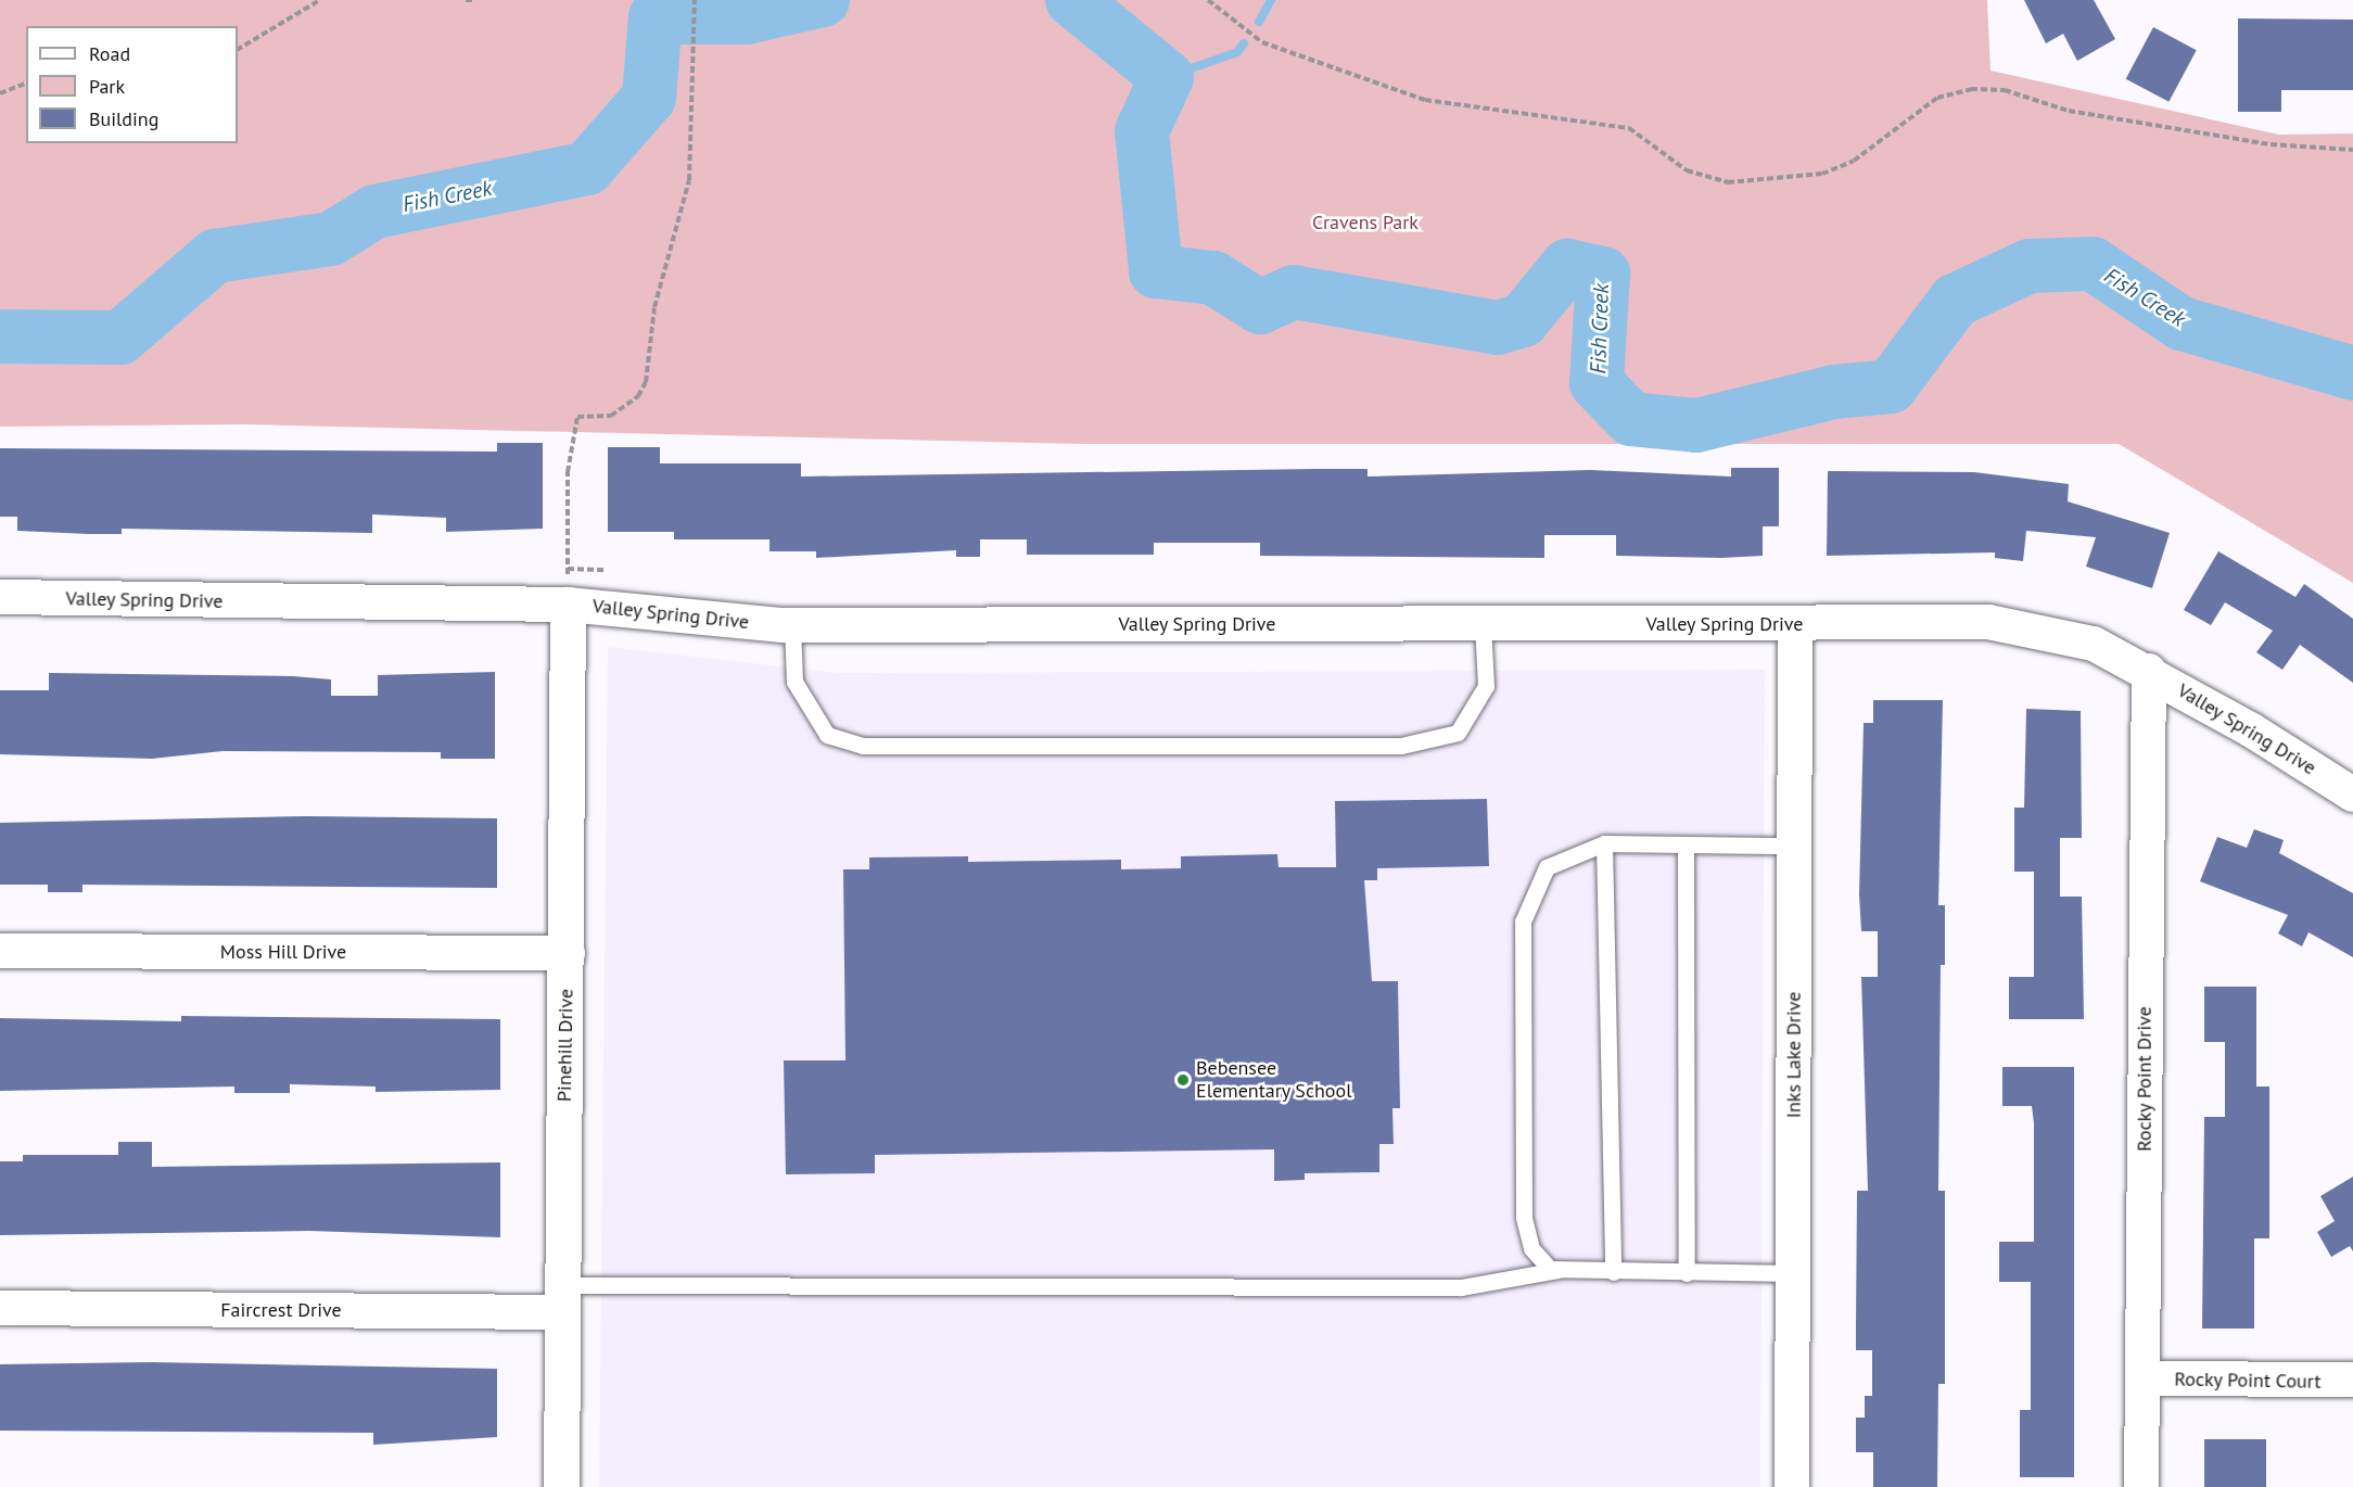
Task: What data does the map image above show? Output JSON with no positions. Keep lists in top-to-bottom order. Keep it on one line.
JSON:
{"streets":{"street":["Valley Spring Drive","Moss Hill Drive","Pinehill Drive","Inks Lake Drive","Rocky Point Drive","Faircrest Drive","Rocky Point Court"]},"crossings":[["Valley Spring Drive","Pinehill Drive"],["Valley Spring Drive","Inks Lake Drive"],["Valley Spring Drive","Rocky Point Drive"],["Moss Hill Drive","Pinehill Drive"],["Pinehill Drive","Faircrest Drive"],["Rocky Point Drive","Rocky Point Court"]],"water":["Fish Creek"],"parks":["Cravens Park"],"places":["Bebensee Elementary School"],"legend":["Road","Park","Building"]}
